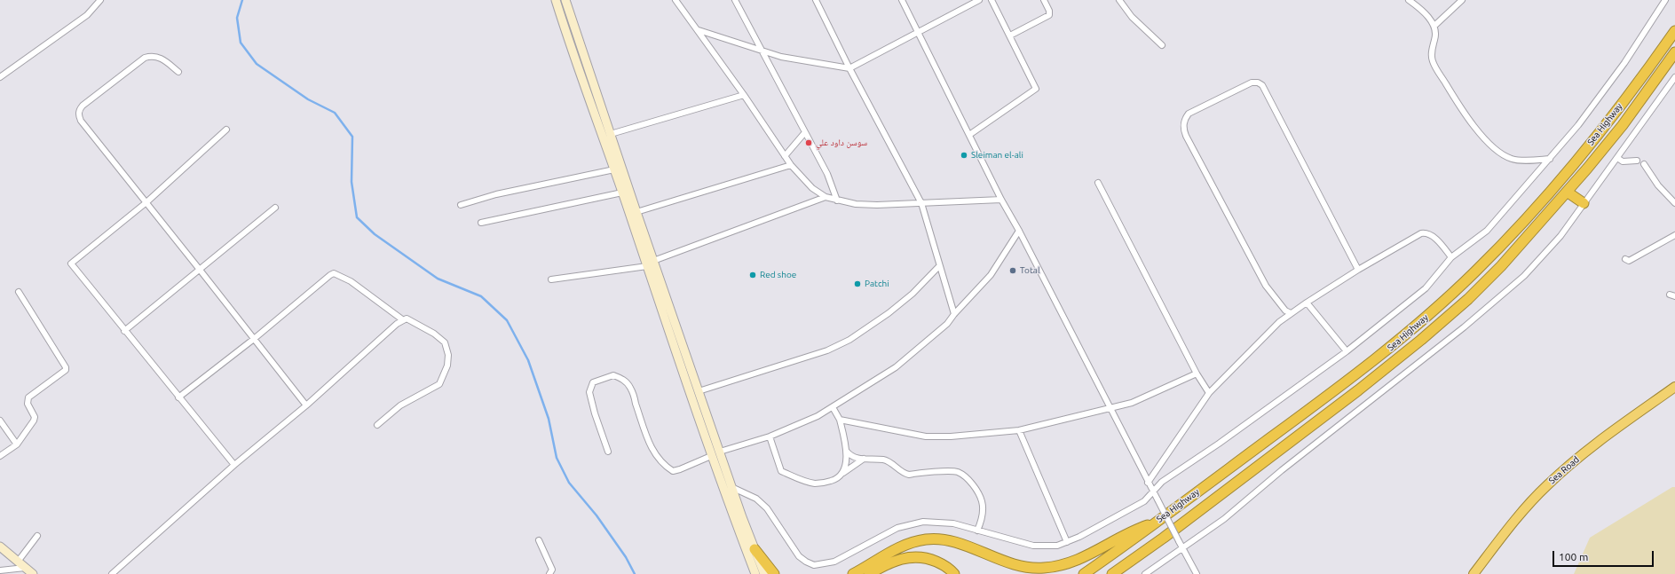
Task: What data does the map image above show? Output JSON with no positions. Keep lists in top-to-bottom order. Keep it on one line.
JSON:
{"streets":{"highway":["Sea Highway","Sea Road"]},"places":["سوسن داود علي","Sleiman el-ali","Total","Red shoe","Patchi"],"scale_bar":"100 m"}
